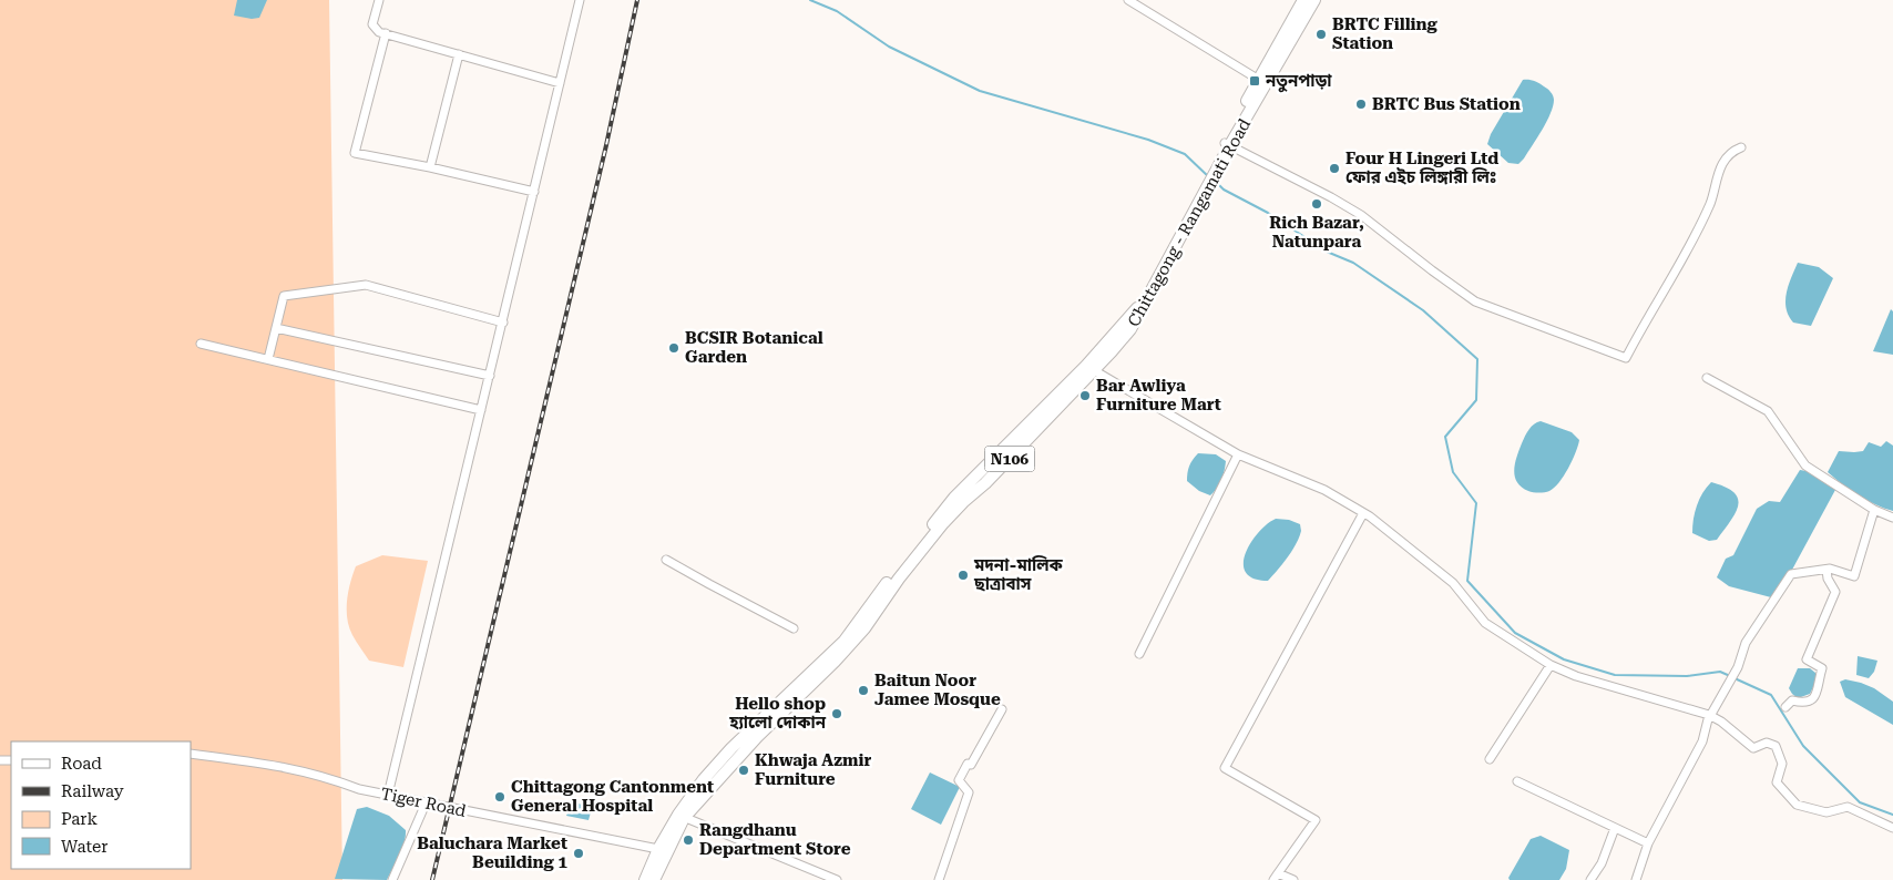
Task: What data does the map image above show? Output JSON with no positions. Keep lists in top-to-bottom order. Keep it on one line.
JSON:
{"streets":{"highway":["Chittagong - Rangamati Road","N106"],"street":["Tiger Road"]},"crossings":[["Chittagong - Rangamati Road","Tiger Road"]],"places":{"other":["BRTC Filling Station","BRTC Bus Station","Four H Lingeri Ltd ফোর এইচ লিঙ্গারী লিঃ","Rich Bazar, Natunpara","BCSIR Botanical Garden","Bar Awliya Furniture Mart","মদনা-মালিক ছাত্রাবাস","Baitun Noor Jamee Mosque","Hello shop হ্যালো দোকান","Khwaja Azmir Furniture","Chittagong Cantonment General Hospital","Rangdhanu Department Store","Baluchara Market Beuilding 1"],"transit":["নতুনপাড়া"]},"legend":["Road","Railway","Park","Water"]}
